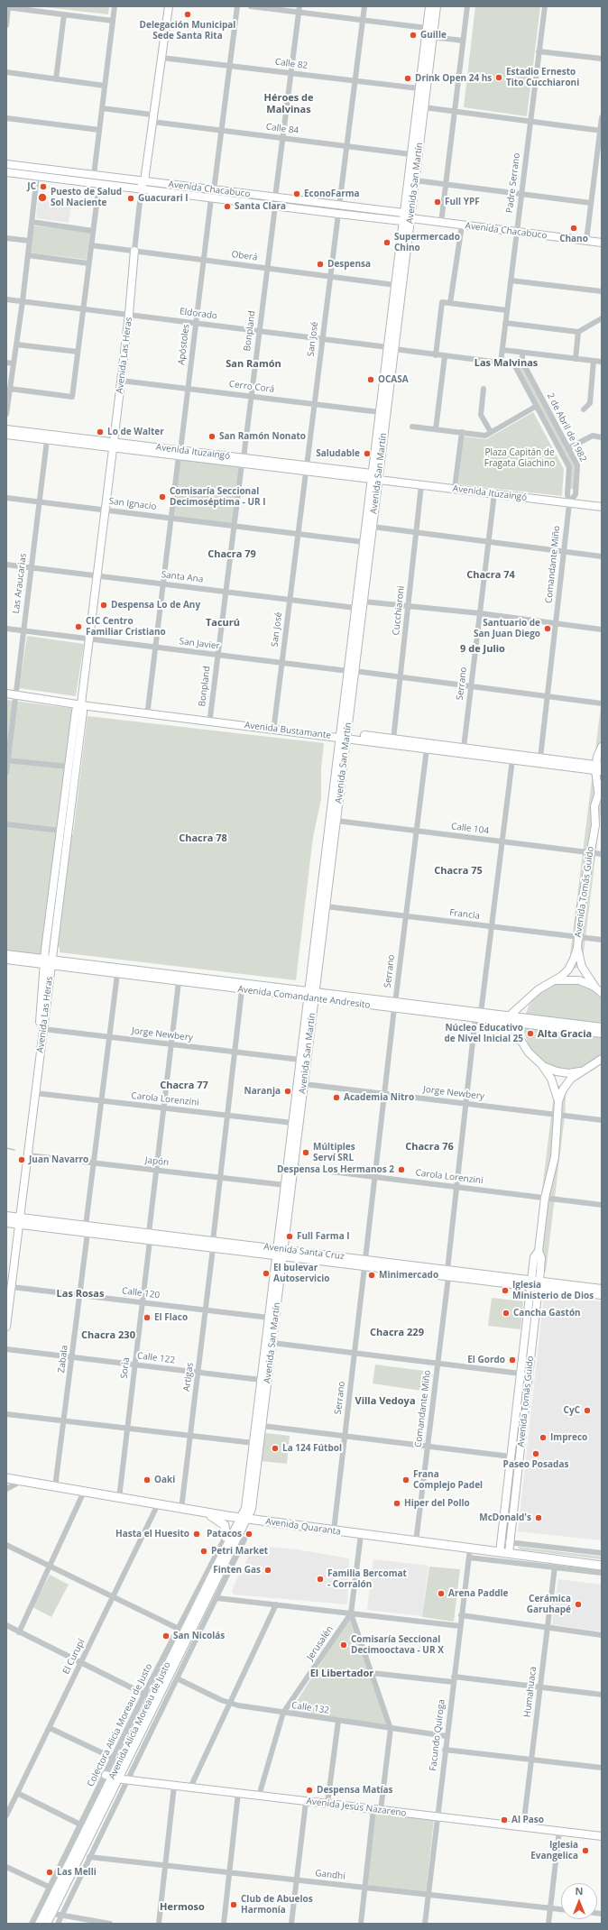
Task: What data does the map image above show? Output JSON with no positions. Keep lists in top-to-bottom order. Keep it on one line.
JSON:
{"streets":{"highway":["Avenida Quaranta"],"main road":["Avenida San Martín","Avenida Chacabuco","Avenida Las Heras","Avenida Ituzaingó","Avenida Bustamante","Avenida Tomás Guido","Avenida Comandante Andresito","Avenida Santa Cruz","Avenida Alicia Moreau de Justo","Avenida Jesús Nazareno"],"street":["Calle 82","Calle 84","Padre Serrano","Oberá","Eldorado","Bonpland","San José","Apóstoles","Cerro Corá","2 de Abril de 1982","San Ignacio","Comandante Miño","Santa Ana","Las Araucarias","Cucchiaroni","San Javier","Serrano","Calle 104","Francia","Jorge Newbery","Carola Lorenzini","Japón","Calle 120","Calle 122","Zabala","Soria","Artigas","Jerusalén","El Curupí","Humahuaca","Calle 132","Colectora Alicia Moreau de Justo","Facundo Quiroga","Gandhi"]},"crossings":[["Calle 82","Avenida San Martín"],["Calle 82","Avenida Las Heras"],["Calle 84","Avenida San Martín"],["Calle 84","Avenida Las Heras"],["Avenida San Martín","Avenida Chacabuco"],["Avenida San Martín","Oberá"],["Avenida San Martín","Eldorado"],["Avenida San Martín","Cerro Corá"],["Avenida San Martín","Avenida Ituzaingó"],["Avenida San Martín","San Ignacio"],["Avenida San Martín","Santa Ana"],["Avenida San Martín","San Javier"],["Avenida San Martín","Avenida Bustamante"],["Avenida San Martín","Calle 104"],["Avenida San Martín","Francia"],["Avenida San Martín","Avenida Comandante Andresito"],["Avenida San Martín","Jorge Newbery"],["Avenida San Martín","Carola Lorenzini"],["Avenida San Martín","Japón"],["Avenida San Martín","Avenida Santa Cruz"],["Avenida San Martín","Calle 120"],["Avenida San Martín","Calle 122"],["Avenida San Martín","Avenida Quaranta"],["Avenida San Martín","Avenida Alicia Moreau de Justo"],["Padre Serrano","Avenida Chacabuco"],["Padre Serrano","Eldorado"],["Avenida Chacabuco","Bonpland"],["Avenida Chacabuco","San José"],["Avenida Chacabuco","Apóstoles"],["Avenida Chacabuco","Avenida Las Heras"],["Oberá","Bonpland"],["Oberá","San José"],["Oberá","Apóstoles"],["Oberá","Avenida Las Heras"],["Eldorado","Bonpland"],["Eldorado","San José"],["Eldorado","Apóstoles"],["Eldorado","Avenida Las Heras"],["Eldorado","2 de Abril de 1982"],["Bonpland","Cerro Corá"],["Bonpland","Avenida Ituzaingó"],["Bonpland","San Ignacio"],["Bonpland","Santa Ana"],["Bonpland","San Javier"],["Bonpland","Avenida Bustamante"],["San José","Cerro Corá"],["San José","Avenida Ituzaingó"],["San José","San Ignacio"],["San José","Santa Ana"],["San José","San Javier"],["San José","Avenida Bustamante"],["Apóstoles","Cerro Corá"],["Apóstoles","Avenida Ituzaingó"],["Apóstoles","San Ignacio"],["Apóstoles","Santa Ana"],["Apóstoles","San Javier"],["Apóstoles","Avenida Bustamante"],["Avenida Las Heras","Cerro Corá"],["Avenida Las Heras","Avenida Ituzaingó"],["Avenida Las Heras","San Ignacio"],["Avenida Las Heras","Santa Ana"],["Avenida Las Heras","San Javier"],["Avenida Las Heras","Avenida Bustamante"],["Avenida Las Heras","Avenida Comandante Andresito"],["Avenida Las Heras","Jorge Newbery"],["Avenida Las Heras","Carola Lorenzini"],["Avenida Las Heras","Japón"],["Avenida Las Heras","Avenida Santa Cruz"],["Avenida Las Heras","Calle 120"],["2 de Abril de 1982","Avenida Ituzaingó"],["2 de Abril de 1982","Comandante Miño"],["Avenida Ituzaingó","Comandante Miño"],["Avenida Ituzaingó","Las Araucarias"],["Avenida Ituzaingó","Cucchiaroni"],["Avenida Ituzaingó","Serrano"],["San Ignacio","Las Araucarias"],["Comandante Miño","San Javier"],["Comandante Miño","Avenida Bustamante"],["Comandante Miño","Avenida Santa Cruz"],["Comandante Miño","Avenida Quaranta"],["Santa Ana","Las Araucarias"],["Las Araucarias","San Javier"],["Las Araucarias","Avenida Bustamante"],["Cucchiaroni","San Javier"],["Cucchiaroni","Avenida Bustamante"],["San Javier","Serrano"],["Serrano","Avenida Bustamante"],["Serrano","Calle 104"],["Serrano","Francia"],["Serrano","Avenida Comandante Andresito"],["Serrano","Jorge Newbery"],["Serrano","Carola Lorenzini"],["Serrano","Avenida Santa Cruz"],["Serrano","Avenida Quaranta"],["Avenida Bustamante","Avenida Tomás Guido"],["Calle 104","Avenida Tomás Guido"],["Avenida Tomás Guido","Francia"],["Avenida Tomás Guido","Avenida Comandante Andresito"],["Avenida Tomás Guido","Jorge Newbery"],["Avenida Tomás Guido","Carola Lorenzini"],["Avenida Tomás Guido","Avenida Santa Cruz"],["Avenida Tomás Guido","Avenida Quaranta"],["Avenida Comandante Andresito","Zabala"],["Avenida Comandante Andresito","Soria"],["Avenida Comandante Andresito","Artigas"],["Jorge Newbery","Zabala"],["Jorge Newbery","Soria"],["Jorge Newbery","Artigas"],["Carola Lorenzini","Zabala"],["Carola Lorenzini","Soria"],["Carola Lorenzini","Artigas"],["Japón","Zabala"],["Japón","Soria"],["Japón","Artigas"],["Avenida Santa Cruz","Zabala"],["Avenida Santa Cruz","Soria"],["Avenida Santa Cruz","Artigas"],["Calle 120","Zabala"],["Calle 120","Soria"],["Calle 120","Artigas"],["Calle 122","Zabala"],["Calle 122","Soria"],["Calle 122","Artigas"],["Zabala","Avenida Quaranta"],["Soria","Avenida Quaranta"],["Artigas","Avenida Quaranta"],["Avenida Quaranta","Jerusalén"],["Avenida Quaranta","El Curupí"],["Avenida Quaranta","Humahuaca"],["Avenida Quaranta","Avenida Alicia Moreau de Justo"],["Avenida Quaranta","Facundo Quiroga"],["Jerusalén","Calle 132"],["Jerusalén","Avenida Jesús Nazareno"],["Humahuaca","Avenida Jesús Nazareno"],["Calle 132","Facundo Quiroga"],["Avenida Alicia Moreau de Justo","Colectora Alicia Moreau de Justo"],["Avenida Alicia Moreau de Justo","Avenida Jesús Nazareno"],["Facundo Quiroga","Avenida Jesús Nazareno"],["Facundo Quiroga","Gandhi"]],"districts":["Héroes de Malvinas","Las Malvinas","San Ramón","Chacra 79","Chacra 74","Tacurú","9 de Julio","Chacra 78","Chacra 75","Alta Gracia","Chacra 77","Chacra 76","Las Rosas","Chacra 229","Chacra 230","Villa Vedoya","El Libertador","Hermoso"],"parks":["Plaza Capitán de Fragata Giachino"],"places":["Delegación Municipal Sede Santa Rita","Guille","Estadio Ernesto Tito Cucchiaroni","Drink Open 24 hs","JC","EconoFarma","Puesto de Salud Sol Naciente","Guacurari I","Full YPF","Santa Clara","Chano","Supermercado Chino","Despensa","OCASA","Lo de Walter","San Ramón Nonato","Saludable","Comisaría Seccional Decimoséptima - UR I","Despensa Lo de Any","CIC Centro Familiar Cristiano","Santuario de San Juan Diego","Núcleo Educativo de Nivel Inicial 25","Naranja","Academia Nitro","Múltiples Serví SRL","Juan Navarro","Despensa Los Hermanos 2","Full Farma I","El bulevar Autoservicio","Minimercado","Iglesia Ministerio de Dios","Cancha Gastón","El Flaco","El Gordo","CyC","Impreco","La 124 Fútbol","Paseo Posadas","Oaki","Frana Complejo Padel","Hiper del Pollo","McDonald's","Hasta el Huesito","Patacos","Petri Market","Finten Gas","Familia Bercomat - Corralón","Arena Paddle","Cerámica Garuhapé","San Nicolás","Comisaría Seccional Decimooctava - UR X","Despensa Matías","Al Paso","Iglesia Evangelica","Las Melli","Club de Abuelos Harmonía"],"north":"top"}
